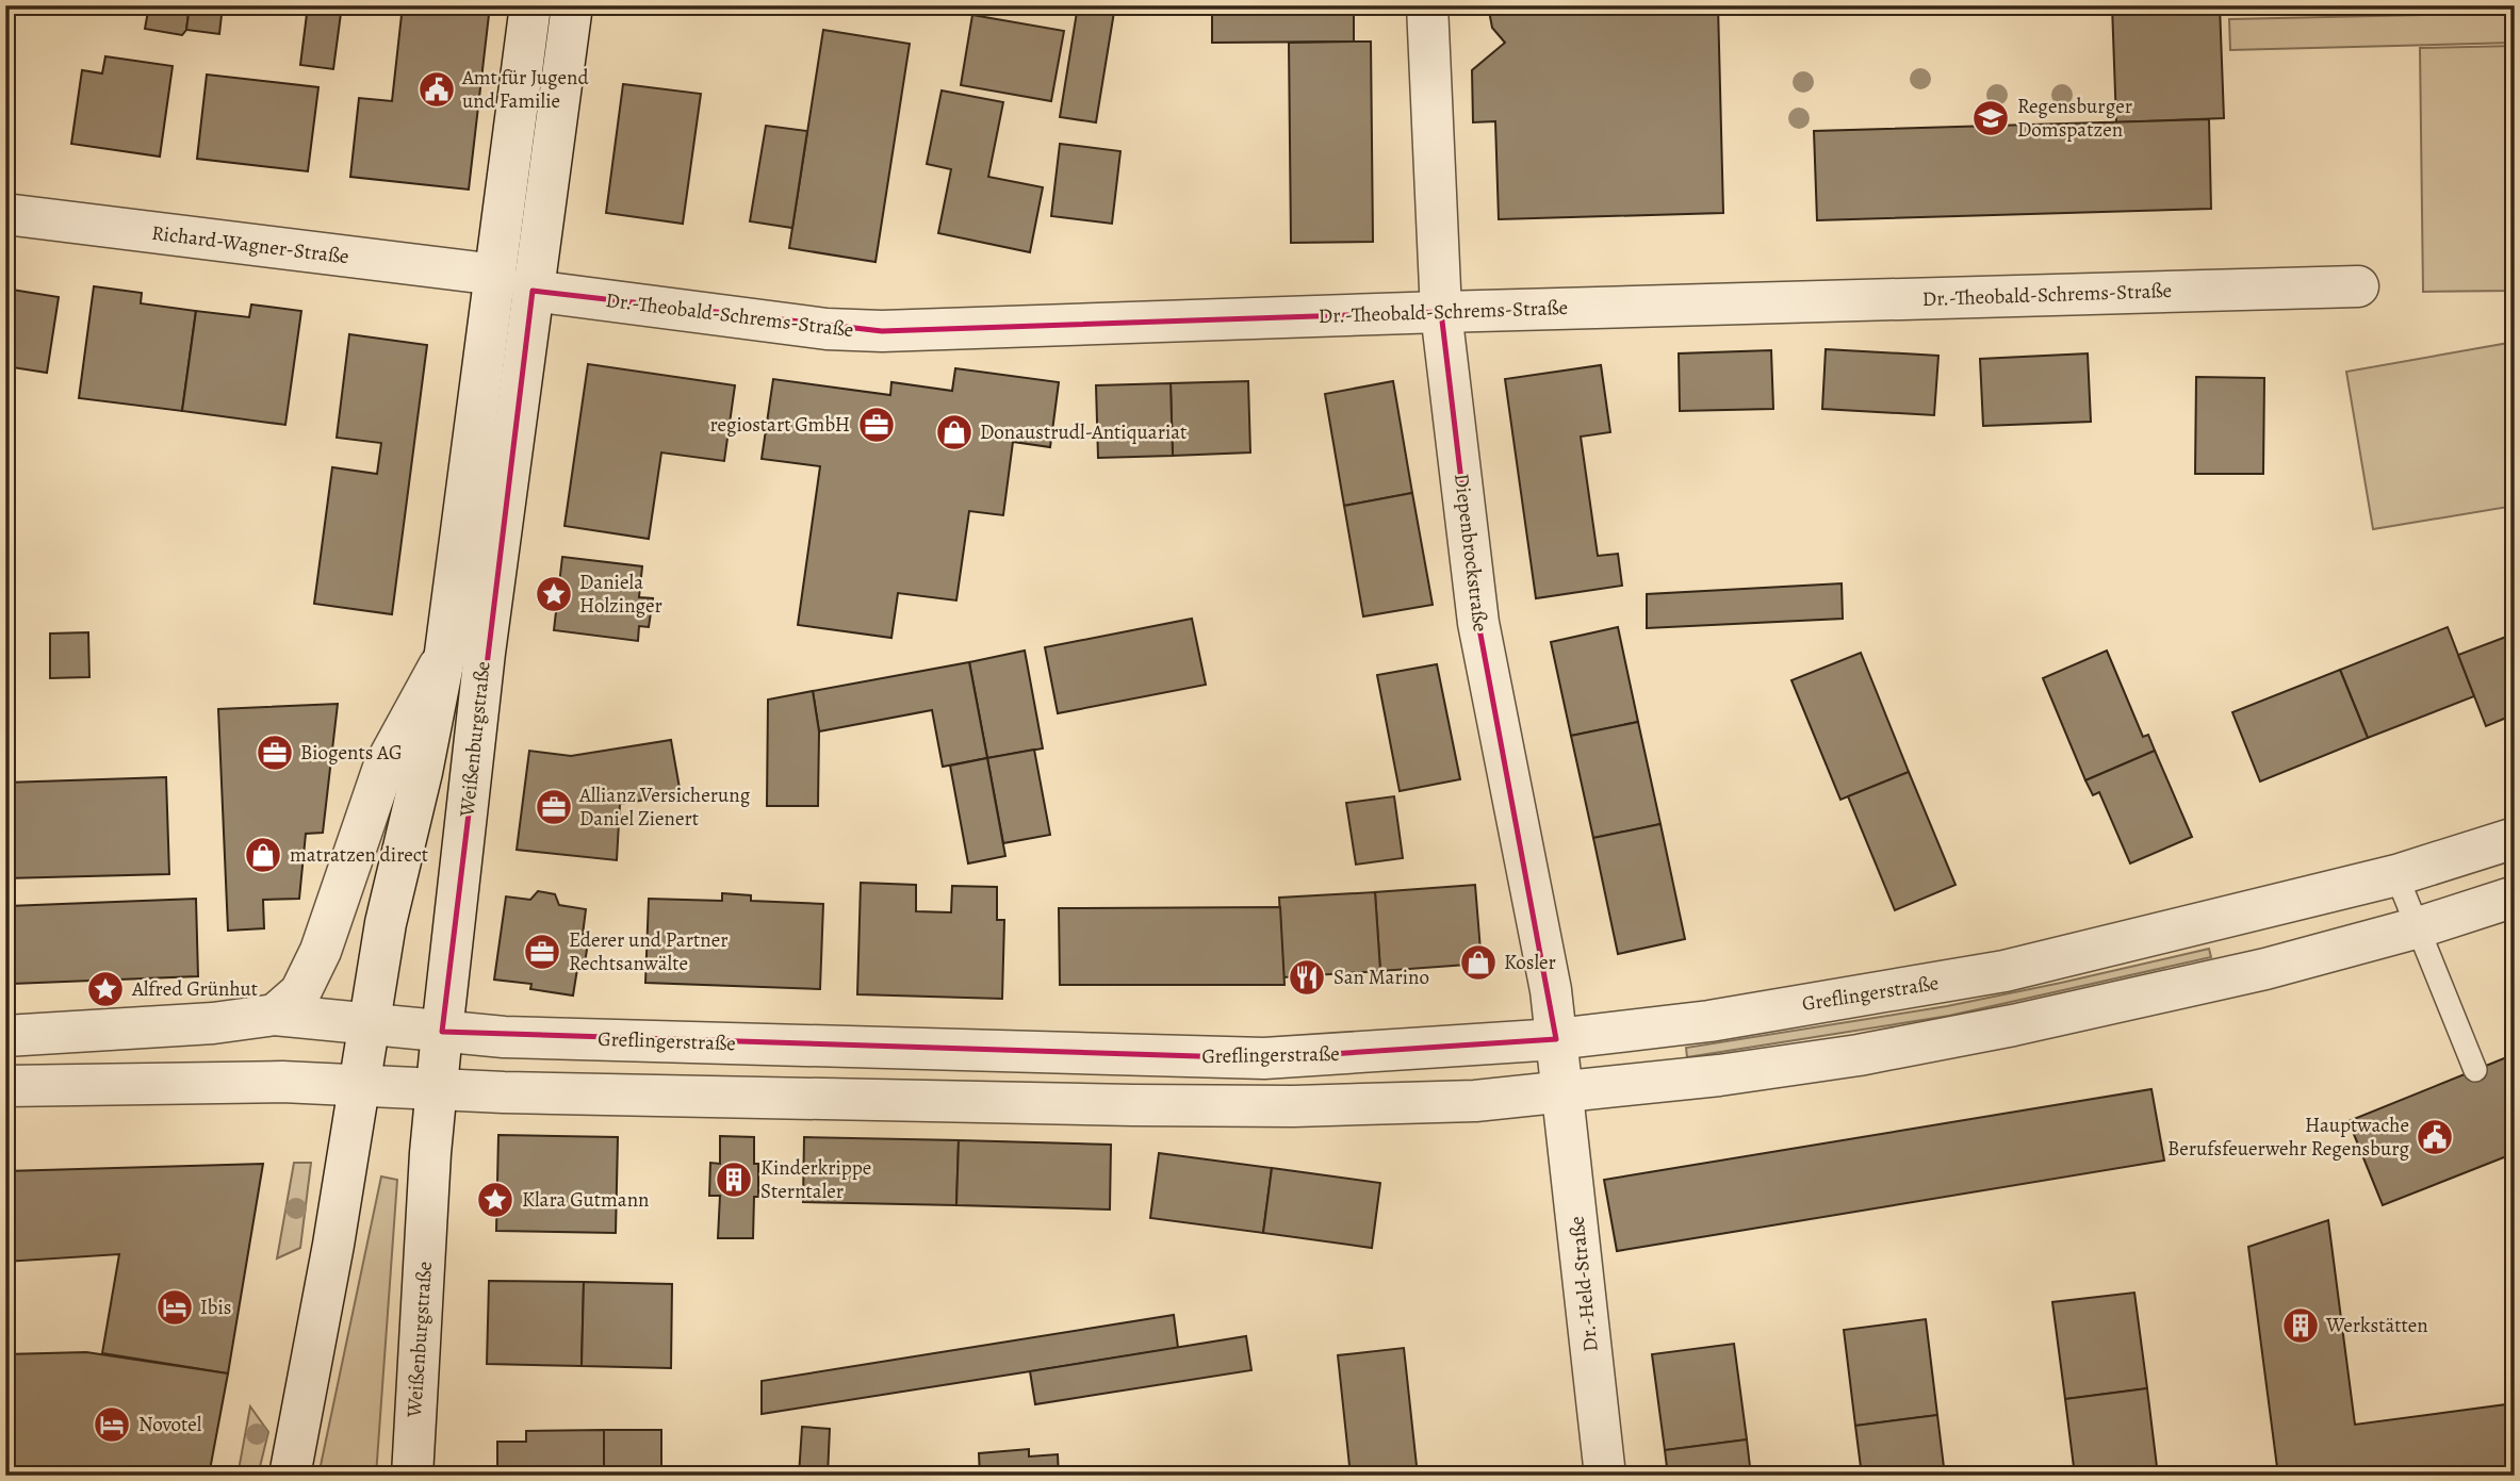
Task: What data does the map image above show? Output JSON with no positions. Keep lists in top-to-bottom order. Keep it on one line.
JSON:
{"streets":{"street":["Richard-Wagner-Straße","Dr.-Theobald-Schrems-Straße","Diepenbrockstraße","Weißenburgstraße","Greflingerstraße","Dr.-Held-Straße"]},"crossings":[["Richard-Wagner-Straße","Dr.-Theobald-Schrems-Straße"],["Richard-Wagner-Straße","Weißenburgstraße"],["Dr.-Theobald-Schrems-Straße","Diepenbrockstraße"],["Dr.-Theobald-Schrems-Straße","Weißenburgstraße"],["Diepenbrockstraße","Greflingerstraße"],["Diepenbrockstraße","Dr.-Held-Straße"],["Weißenburgstraße","Greflingerstraße"]],"places":{"public building":["Amt für Jugend und Familie","Hauptwache Berufsfeuerwehr Regensburg"],"school or university":["Regensburger Domspatzen"],"office":["regiostart GmbH","Biogents AG","Allianz Versicherung Daniel Zienert","Ederer und Partner Rechtsanwälte"],"shop":["Donaustrudl-Antiquariat","matratzen direct","Kosler"],"place":["Daniela Holzinger","Alfred Grünhut","Klara Gutmann"],"restaurant":["San Marino"],"building":["Kinderkrippe Sterntaler","Werkstätten"],"hotel":["Ibis","Novotel"]}}
